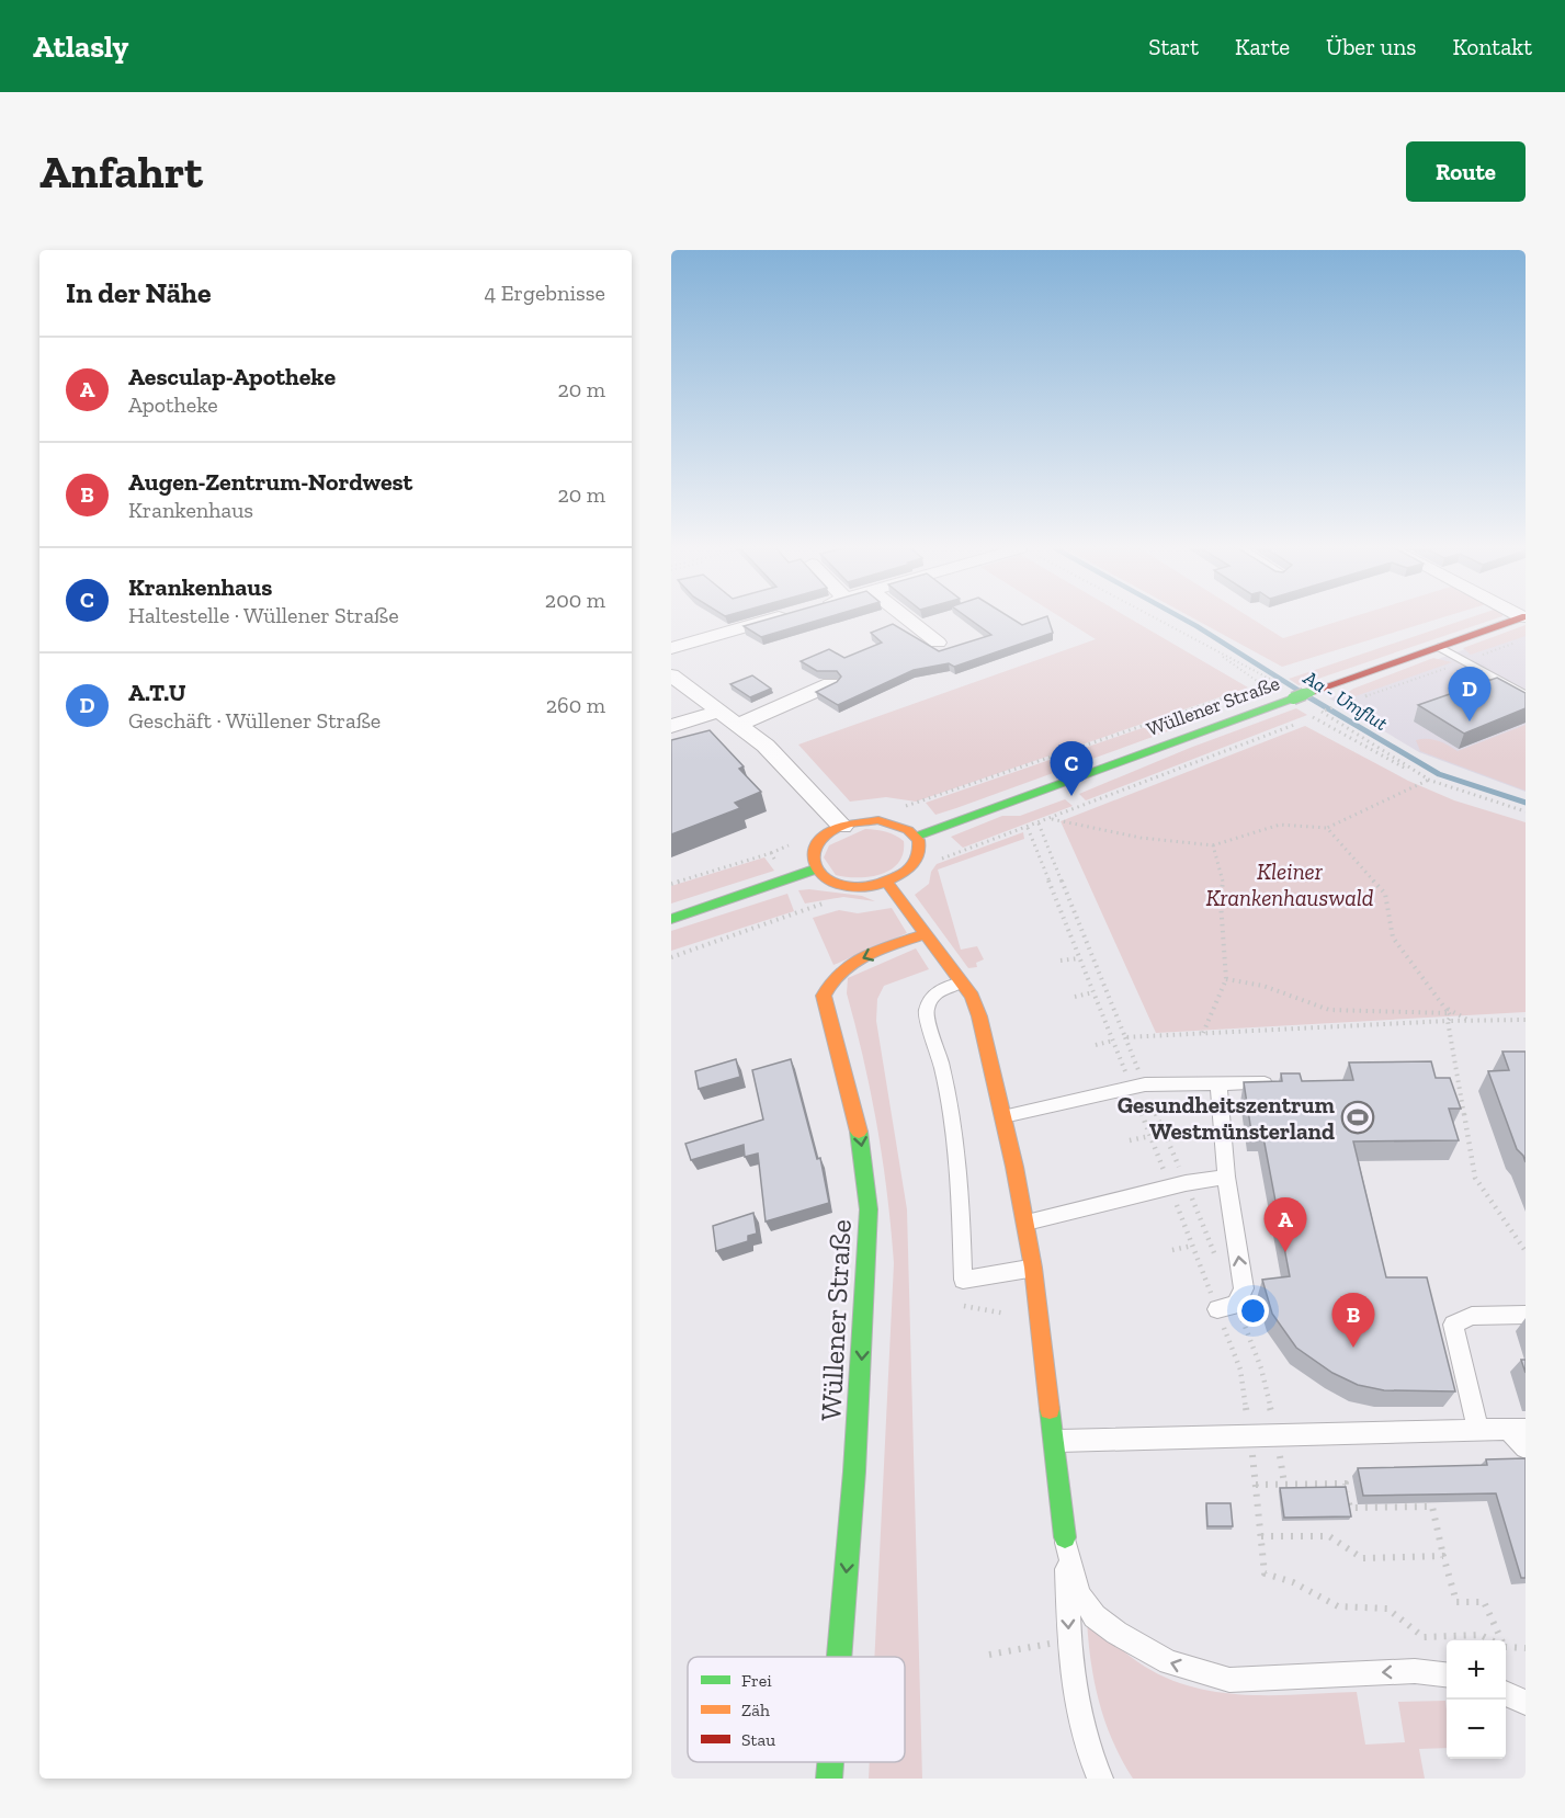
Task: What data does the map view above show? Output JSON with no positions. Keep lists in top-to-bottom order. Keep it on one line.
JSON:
{"streets":{"main road":["Wüllener Straße"]},"one_way":["Wüllener Straße"],"water":["Aa - Umflut"],"parks":["Kleiner Krankenhauswald"],"places":{"sports":["Gesundheitszentrum Westmünsterland"]},"legend":["Frei","Zäh","Stau"],"page":{"header":"Atlasly","nav":["Start","Karte","Über uns","Kontakt"],"buttons":"Route","title":"Anfahrt","heading":["In der Nähe","4 Ergebnisse"],"list":[{"mark":"A","name":"Aesculap-Apotheke","note":"Apotheke","value":"20 m"},{"mark":"B","name":"Augen-Zentrum-Nordwest","note":"Krankenhaus","value":"20 m"},{"mark":"C","name":"Krankenhaus","note":"Haltestelle · Wüllener Straße","value":"200 m"},{"mark":"D","name":"A.T.U","note":"Geschäft · Wüllener Straße","value":"260 m"}],"pins":["D","C","A","B"],"map_buttons":["+","−"]}}
